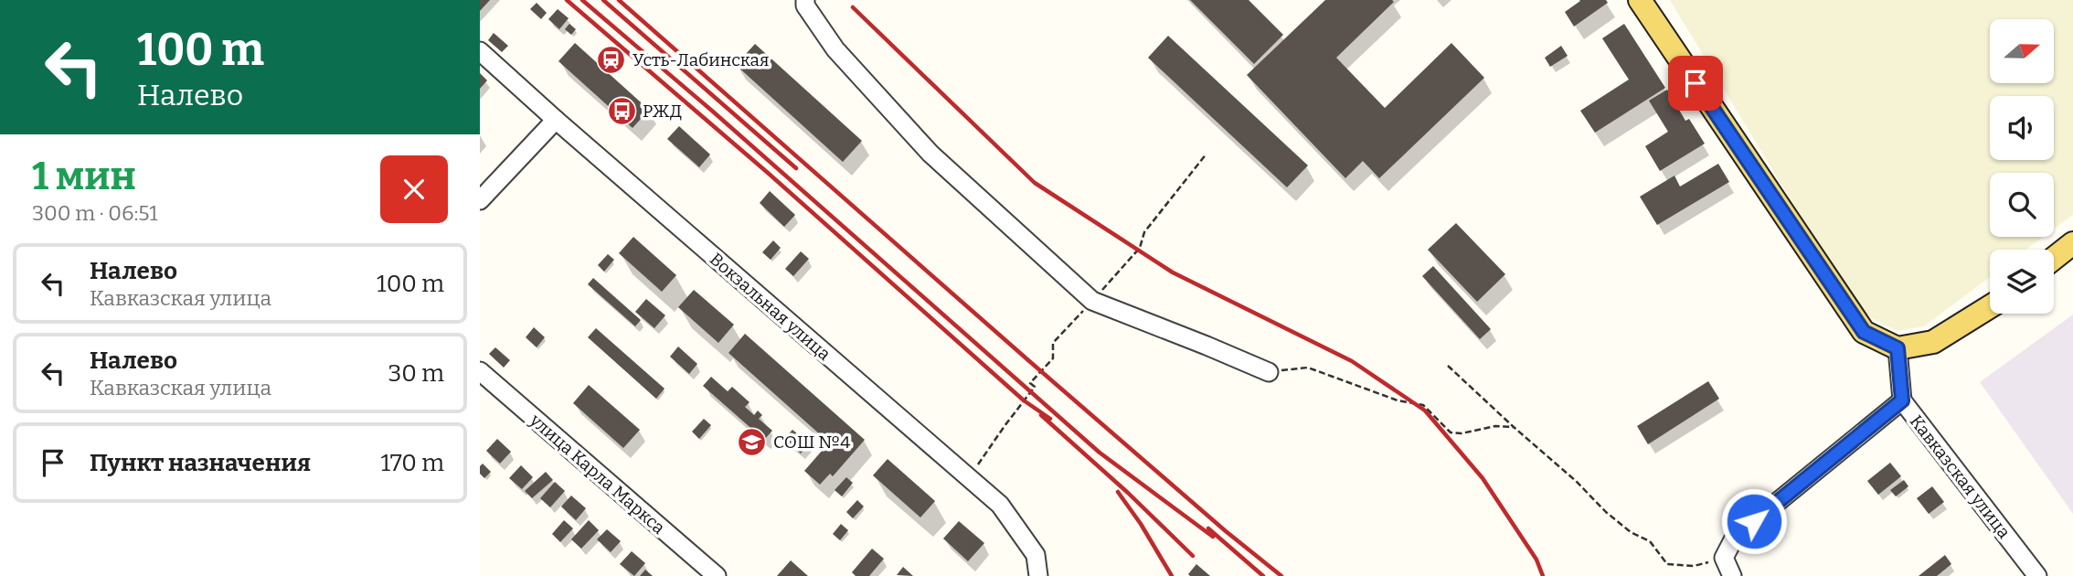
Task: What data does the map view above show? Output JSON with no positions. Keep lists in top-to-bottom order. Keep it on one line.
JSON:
{"streets":{"street":["Вокзальная улица","улица Карла Маркса","Кавказская улица"]},"places":{"station":["Усть-Лабинская"],"bus stop":["РЖД"],"school or university":["СОШ №4"]},"north":"right","page":{"turn":["100 m","Налево"],"heading":["1 мин","300 m · 06:51"],"list":[{"name":"Налево","note":"Кавказская улица","value":"100 m"},{"name":"Налево","note":"Кавказская улица","value":"30 m"},{"name":"Пункт назначения","value":"170 m"}]}}
